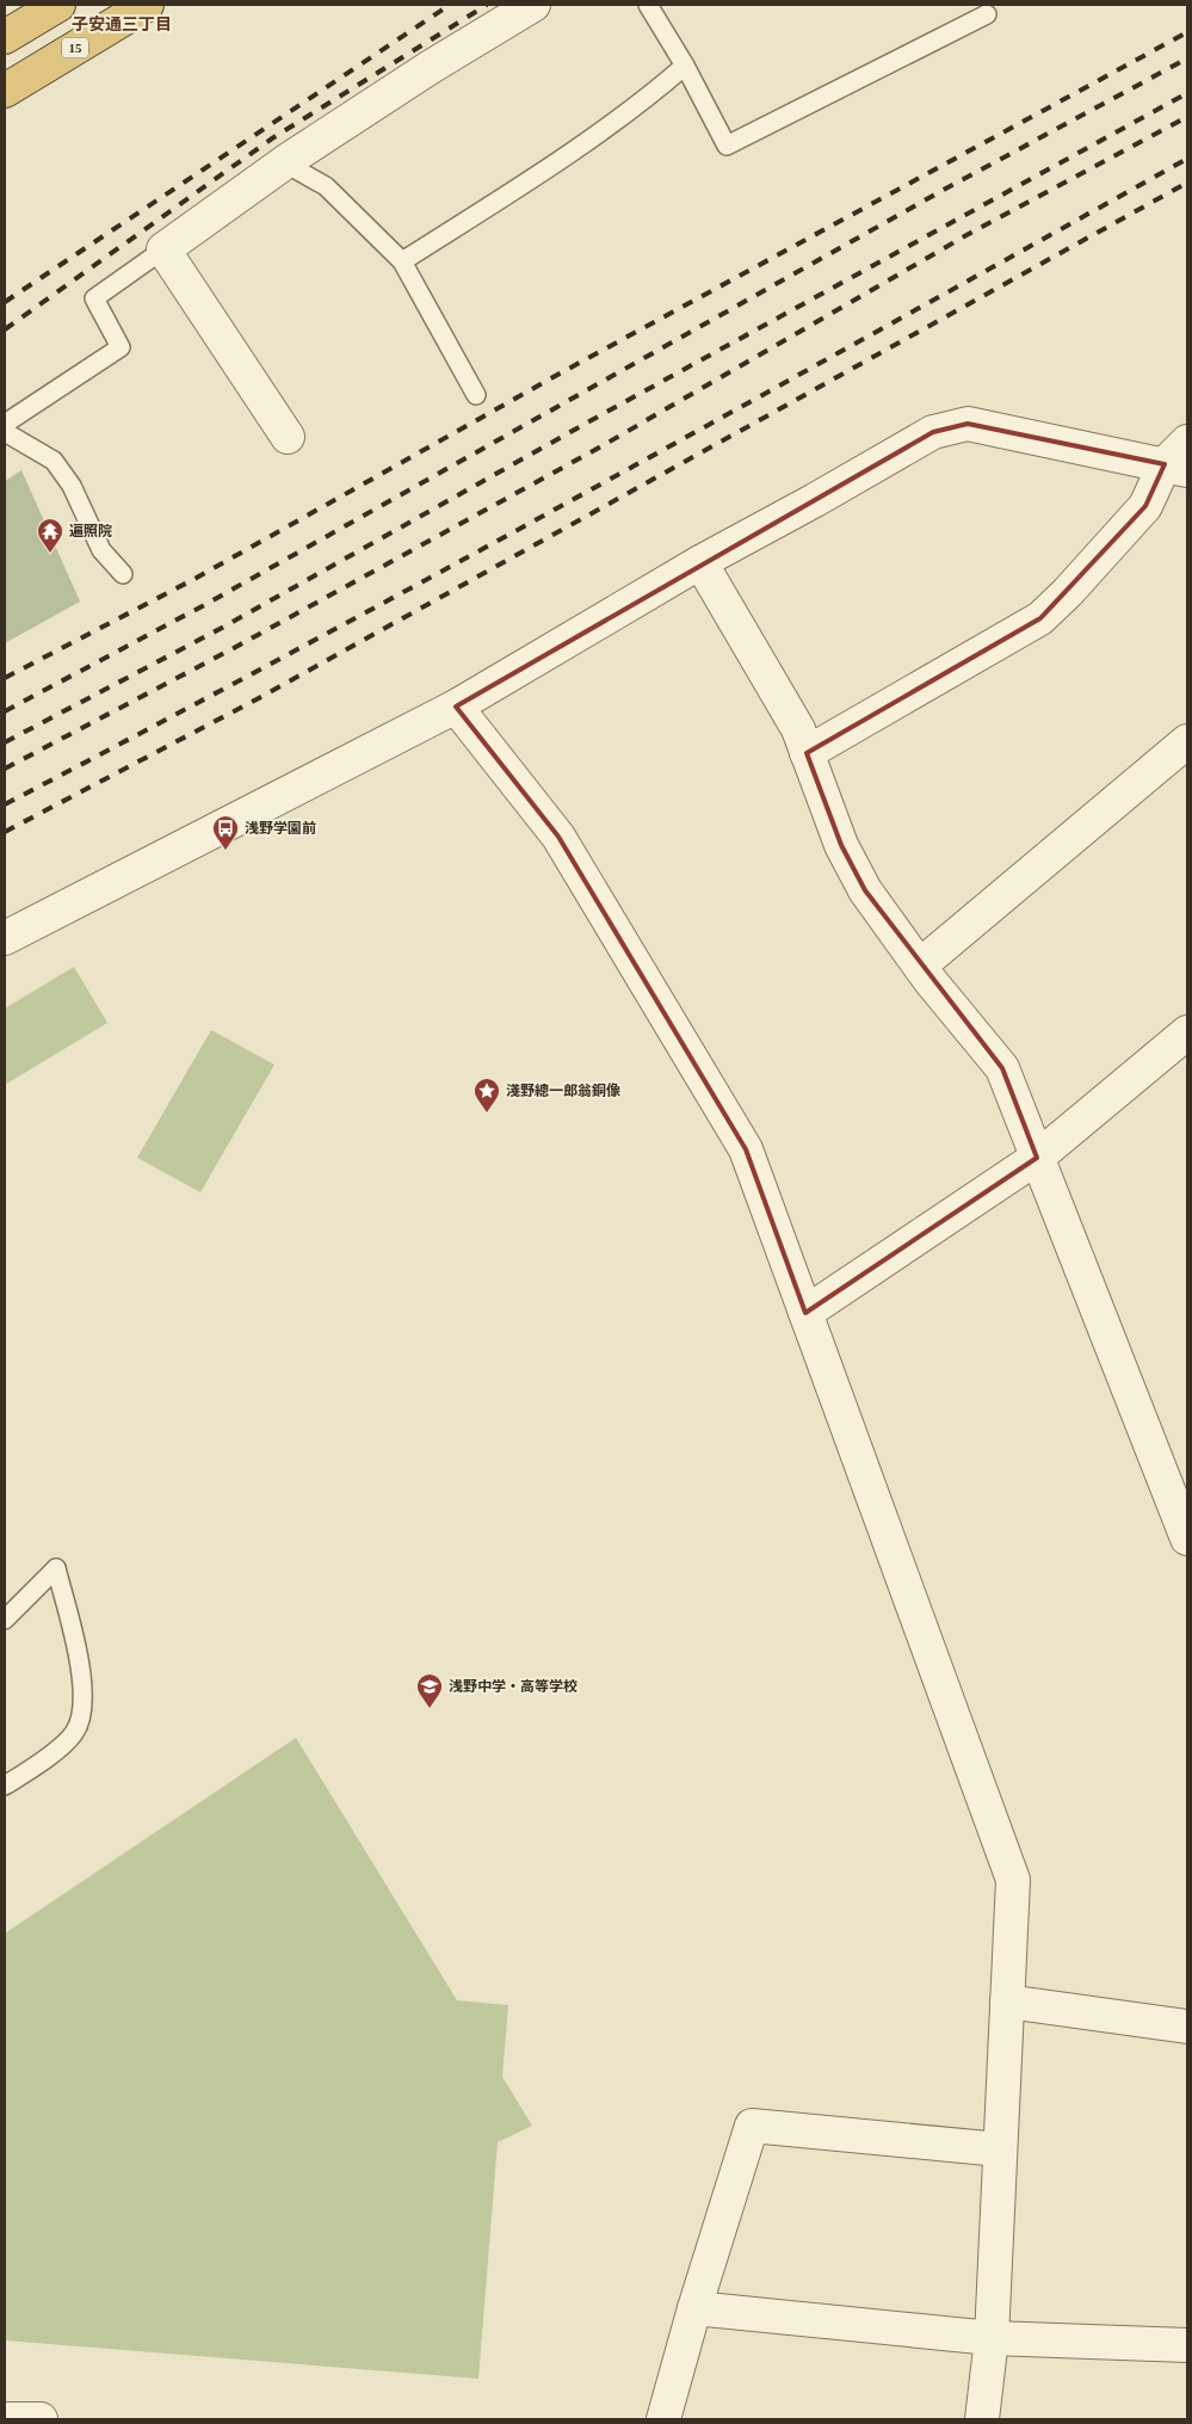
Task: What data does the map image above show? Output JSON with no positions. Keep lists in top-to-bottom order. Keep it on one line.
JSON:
{"streets":{"highway":["15"]},"districts":["子安通三丁目"],"places":{"temple":["遍照院"],"bus stop":["浅野学園前"],"place":["淺野總一郎翁銅像"],"school or university":["浅野中学・高等学校"]}}
